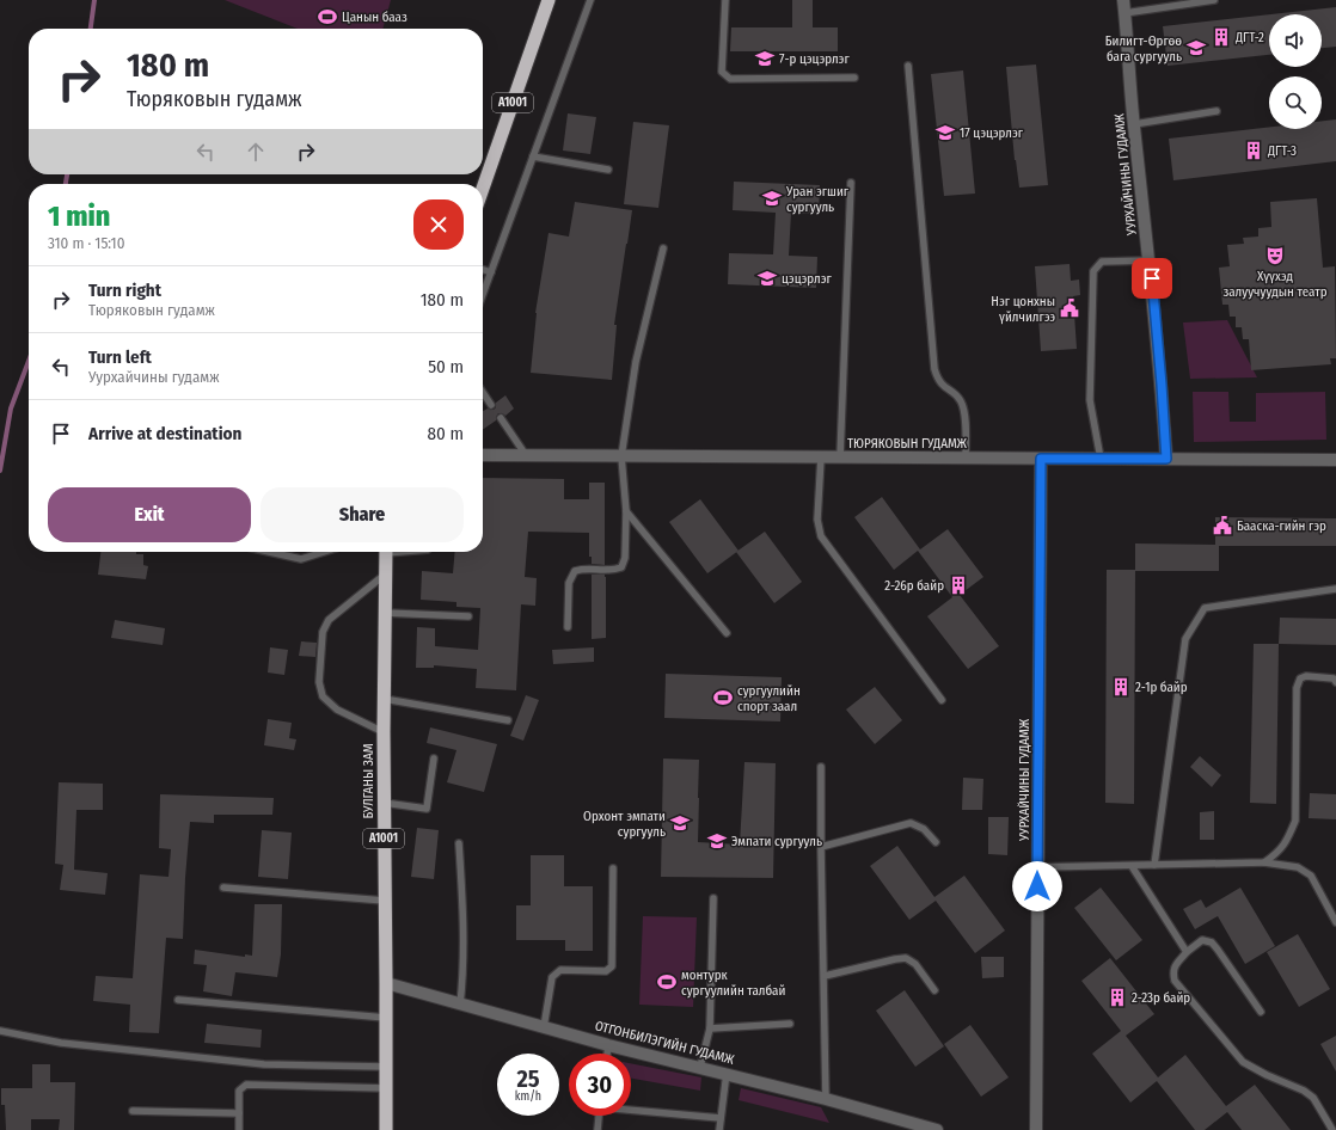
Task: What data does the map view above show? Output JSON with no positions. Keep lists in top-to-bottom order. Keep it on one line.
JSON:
{"streets":{"highway":["A1001","БУЛГАНЫ ЗАМ"],"street":["УУРХАЙЧИНЫ ГУДАМЖ","ТЮРЯКОВЫН ГУДАМЖ","ОТГОНБИЛЭГИЙН ГУДАМЖ"]},"crossings":[["УУРХАЙЧИНЫ ГУДАМЖ","ТЮРЯКОВЫН ГУДАМЖ"],["БУЛГАНЫ ЗАМ","ОТГОНБИЛЭГИЙН ГУДАМЖ"]],"places":{"sports":["Цанын бааз","сургуулийн спорт заал","монтурк сургуулийн талбай"],"building":["ДГТ-2","ДГТ-3","2-26р байр","2-1р байр","2-23р байр"],"school or university":["Билигт-Өргөө бага сургууль","7-р цэцэрлэг","17 цэцэрлэг","Уран эгшиг сургууль","цэцэрлэг","Орхонт эмпати сургууль","Эмпати сургууль"],"theatre":["Хүүхэд залуучуудын театр"],"public building":["Нэг цонхны үйлчилгээ","Бааска-гийн гэр"]},"page":{"turn":["180 m","Тюряковын гудамж"],"heading":["1 min","310 m · 15:10"],"list":[{"name":"Turn right","note":"Тюряковын гудамж","value":"180 m"},{"name":"Turn left","note":"Уурхайчины гудамж","value":"50 m"},{"name":"Arrive at destination","value":"80 m"}],"buttons":["Exit","Share"],"speed":"25 km/h","limit":"30"}}
